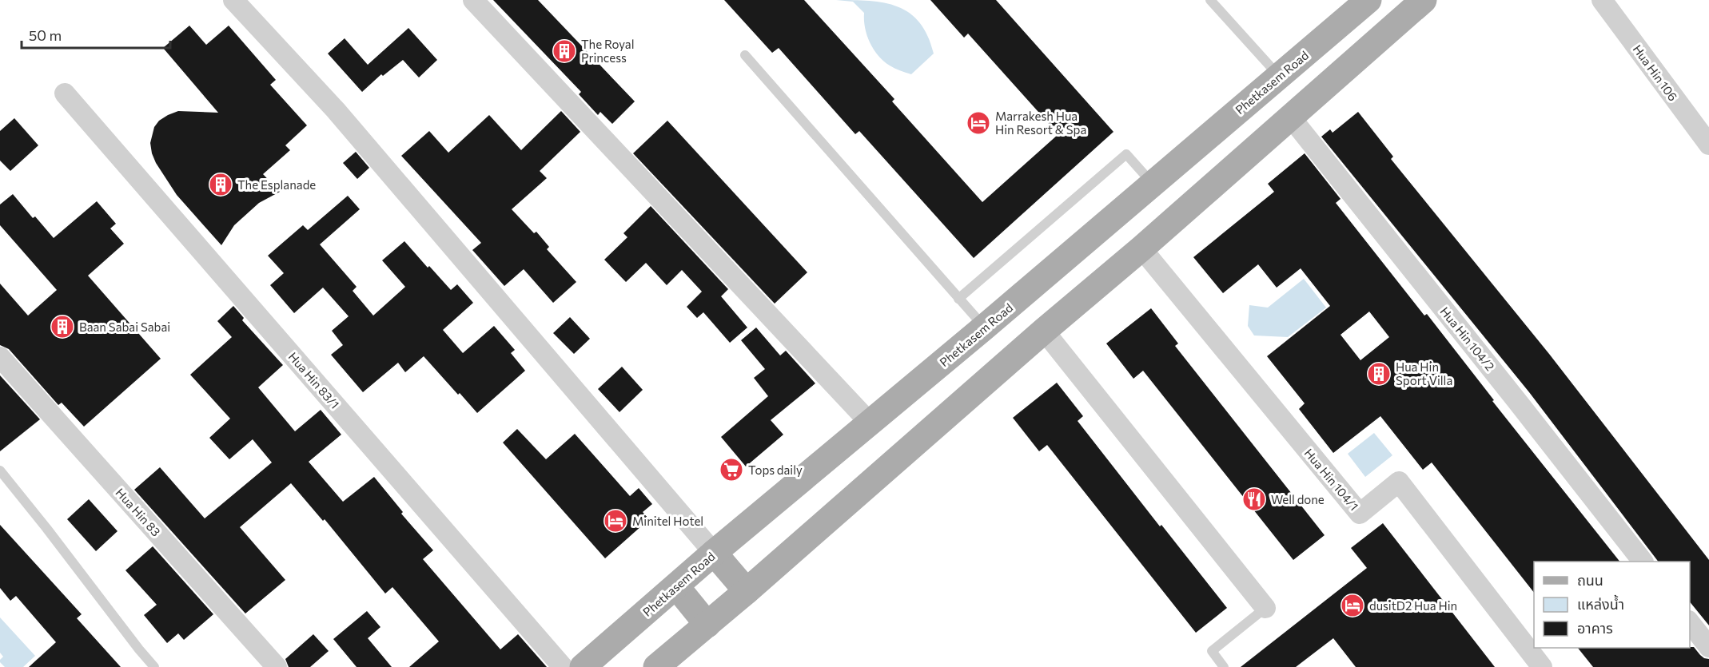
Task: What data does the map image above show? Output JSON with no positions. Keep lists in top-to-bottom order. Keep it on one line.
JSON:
{"streets":{"main road":["Phetkasem Road"],"street":["Hua Hin 106","Hua Hin 104/2","Hua Hin 83/1","Hua Hin 104/1","Hua Hin 83"]},"places":{"building":["The Royal Princess","The Esplanade","Baan Sabai Sabai","Hua Hin Sport Villa"],"hotel":["Marrakesh Hua Hin Resort & Spa","Minitel Hotel","dusitD2 Hua Hin"],"supermarket":["Tops daily"],"restaurant":["Well done"]},"legend":["ถนน","แหล่งน้ำ","อาคาร"],"scale_bar":"50 m"}
